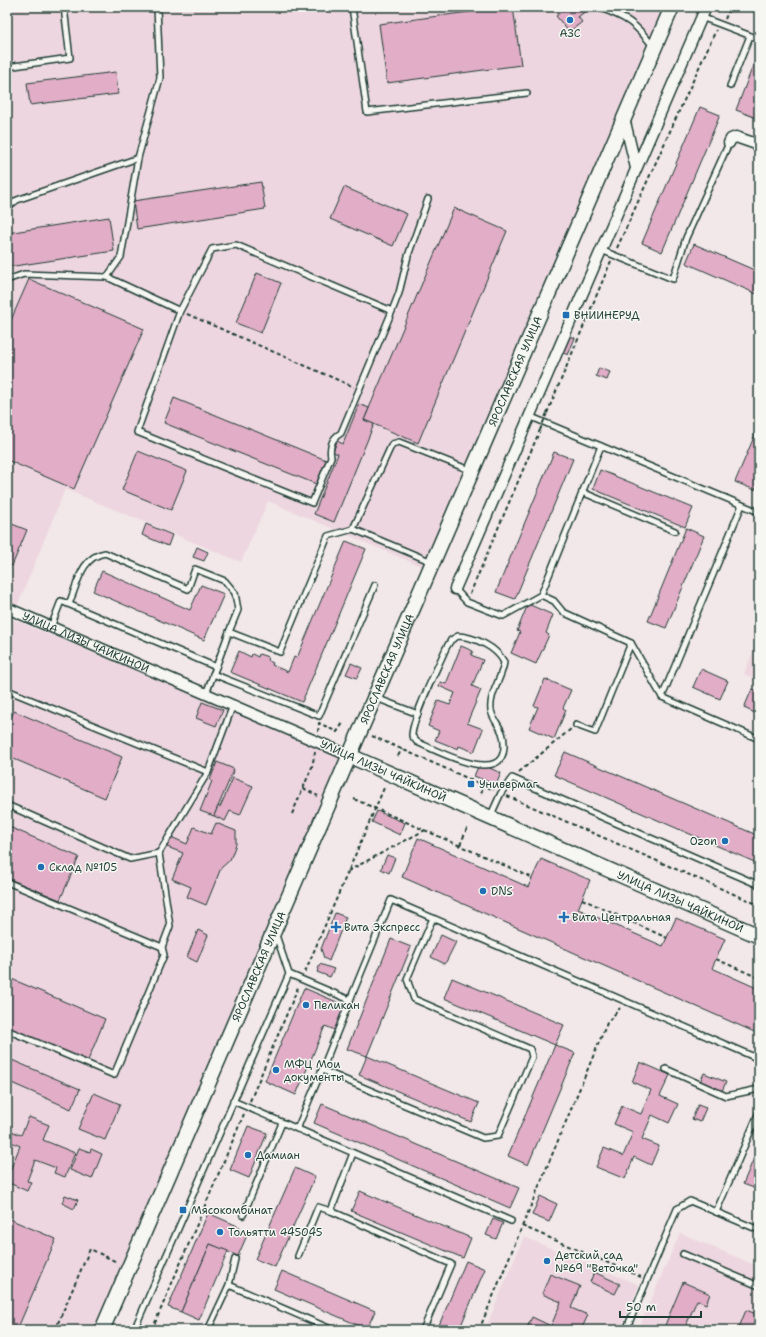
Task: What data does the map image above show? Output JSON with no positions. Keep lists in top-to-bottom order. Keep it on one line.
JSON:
{"streets":{"main road":["ЯРОСЛАВСКАЯ УЛИЦА","УЛИЦА ЛИЗЫ ЧАЙКИНОЙ"]},"crossings":[["ЯРОСЛАВСКАЯ УЛИЦА","УЛИЦА ЛИЗЫ ЧАЙКИНОЙ"]],"places":{"other":["АЗС","Ozon","Склад №105","DNS","Пеликан","МФЦ Мои документы","Дамиан","Тольятти 445045","Детский сад №69 \"Веточка\""],"transit":["ВНИИНЕРУД","Универмаг","Мясокомбинат"],"health":["Вита Центральная","Вита Экспресс"]},"scale_bar":"50 m"}
